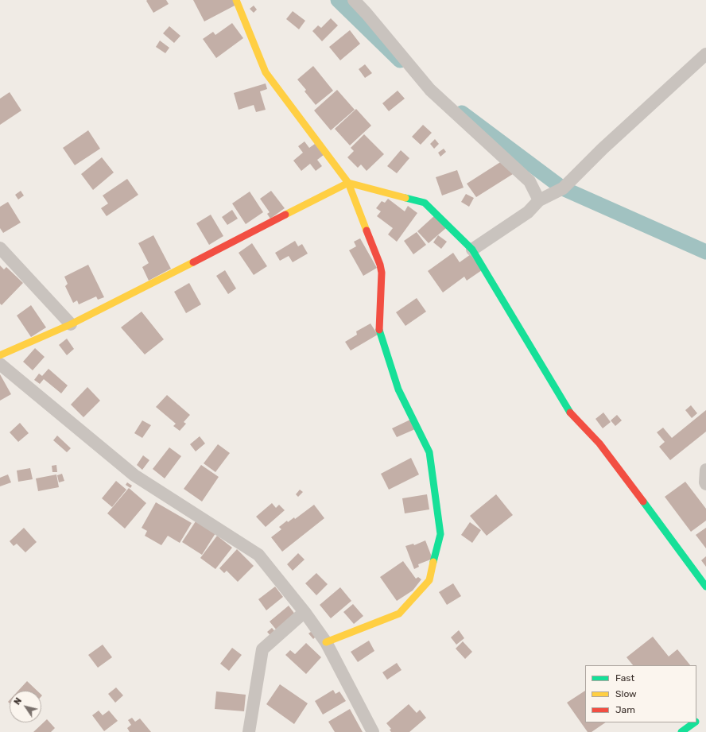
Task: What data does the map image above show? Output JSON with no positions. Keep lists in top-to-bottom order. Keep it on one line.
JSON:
{"legend":["Fast","Slow","Jam"],"north":"top left"}
